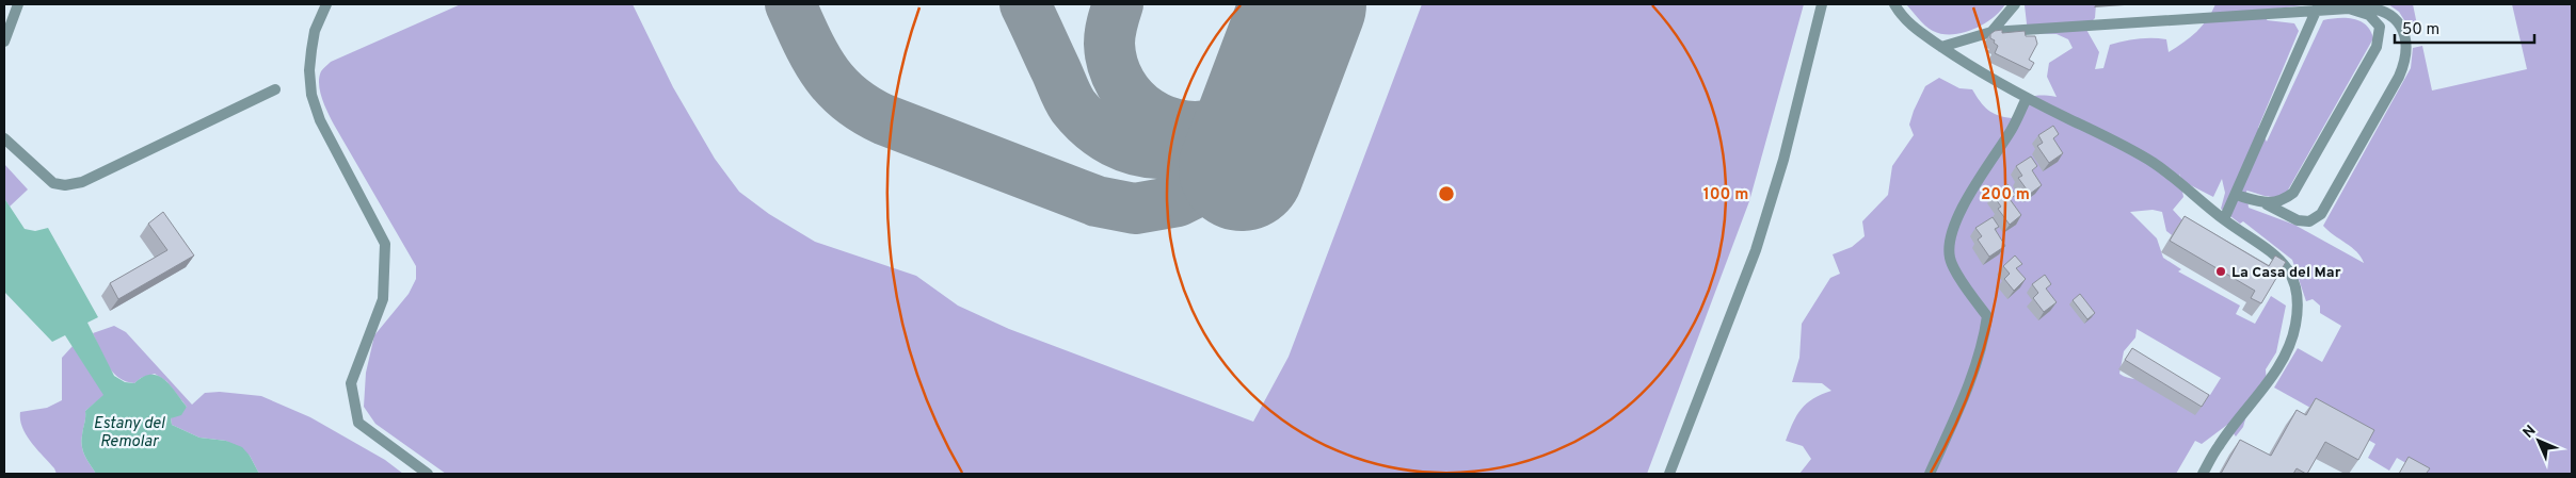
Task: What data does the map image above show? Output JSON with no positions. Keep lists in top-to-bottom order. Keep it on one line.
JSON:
{"water":["Estany del Remolar"],"places":["La Casa del Mar"],"scale_bar":"50 m","north":"top left","rings":["100 m","200 m"]}
